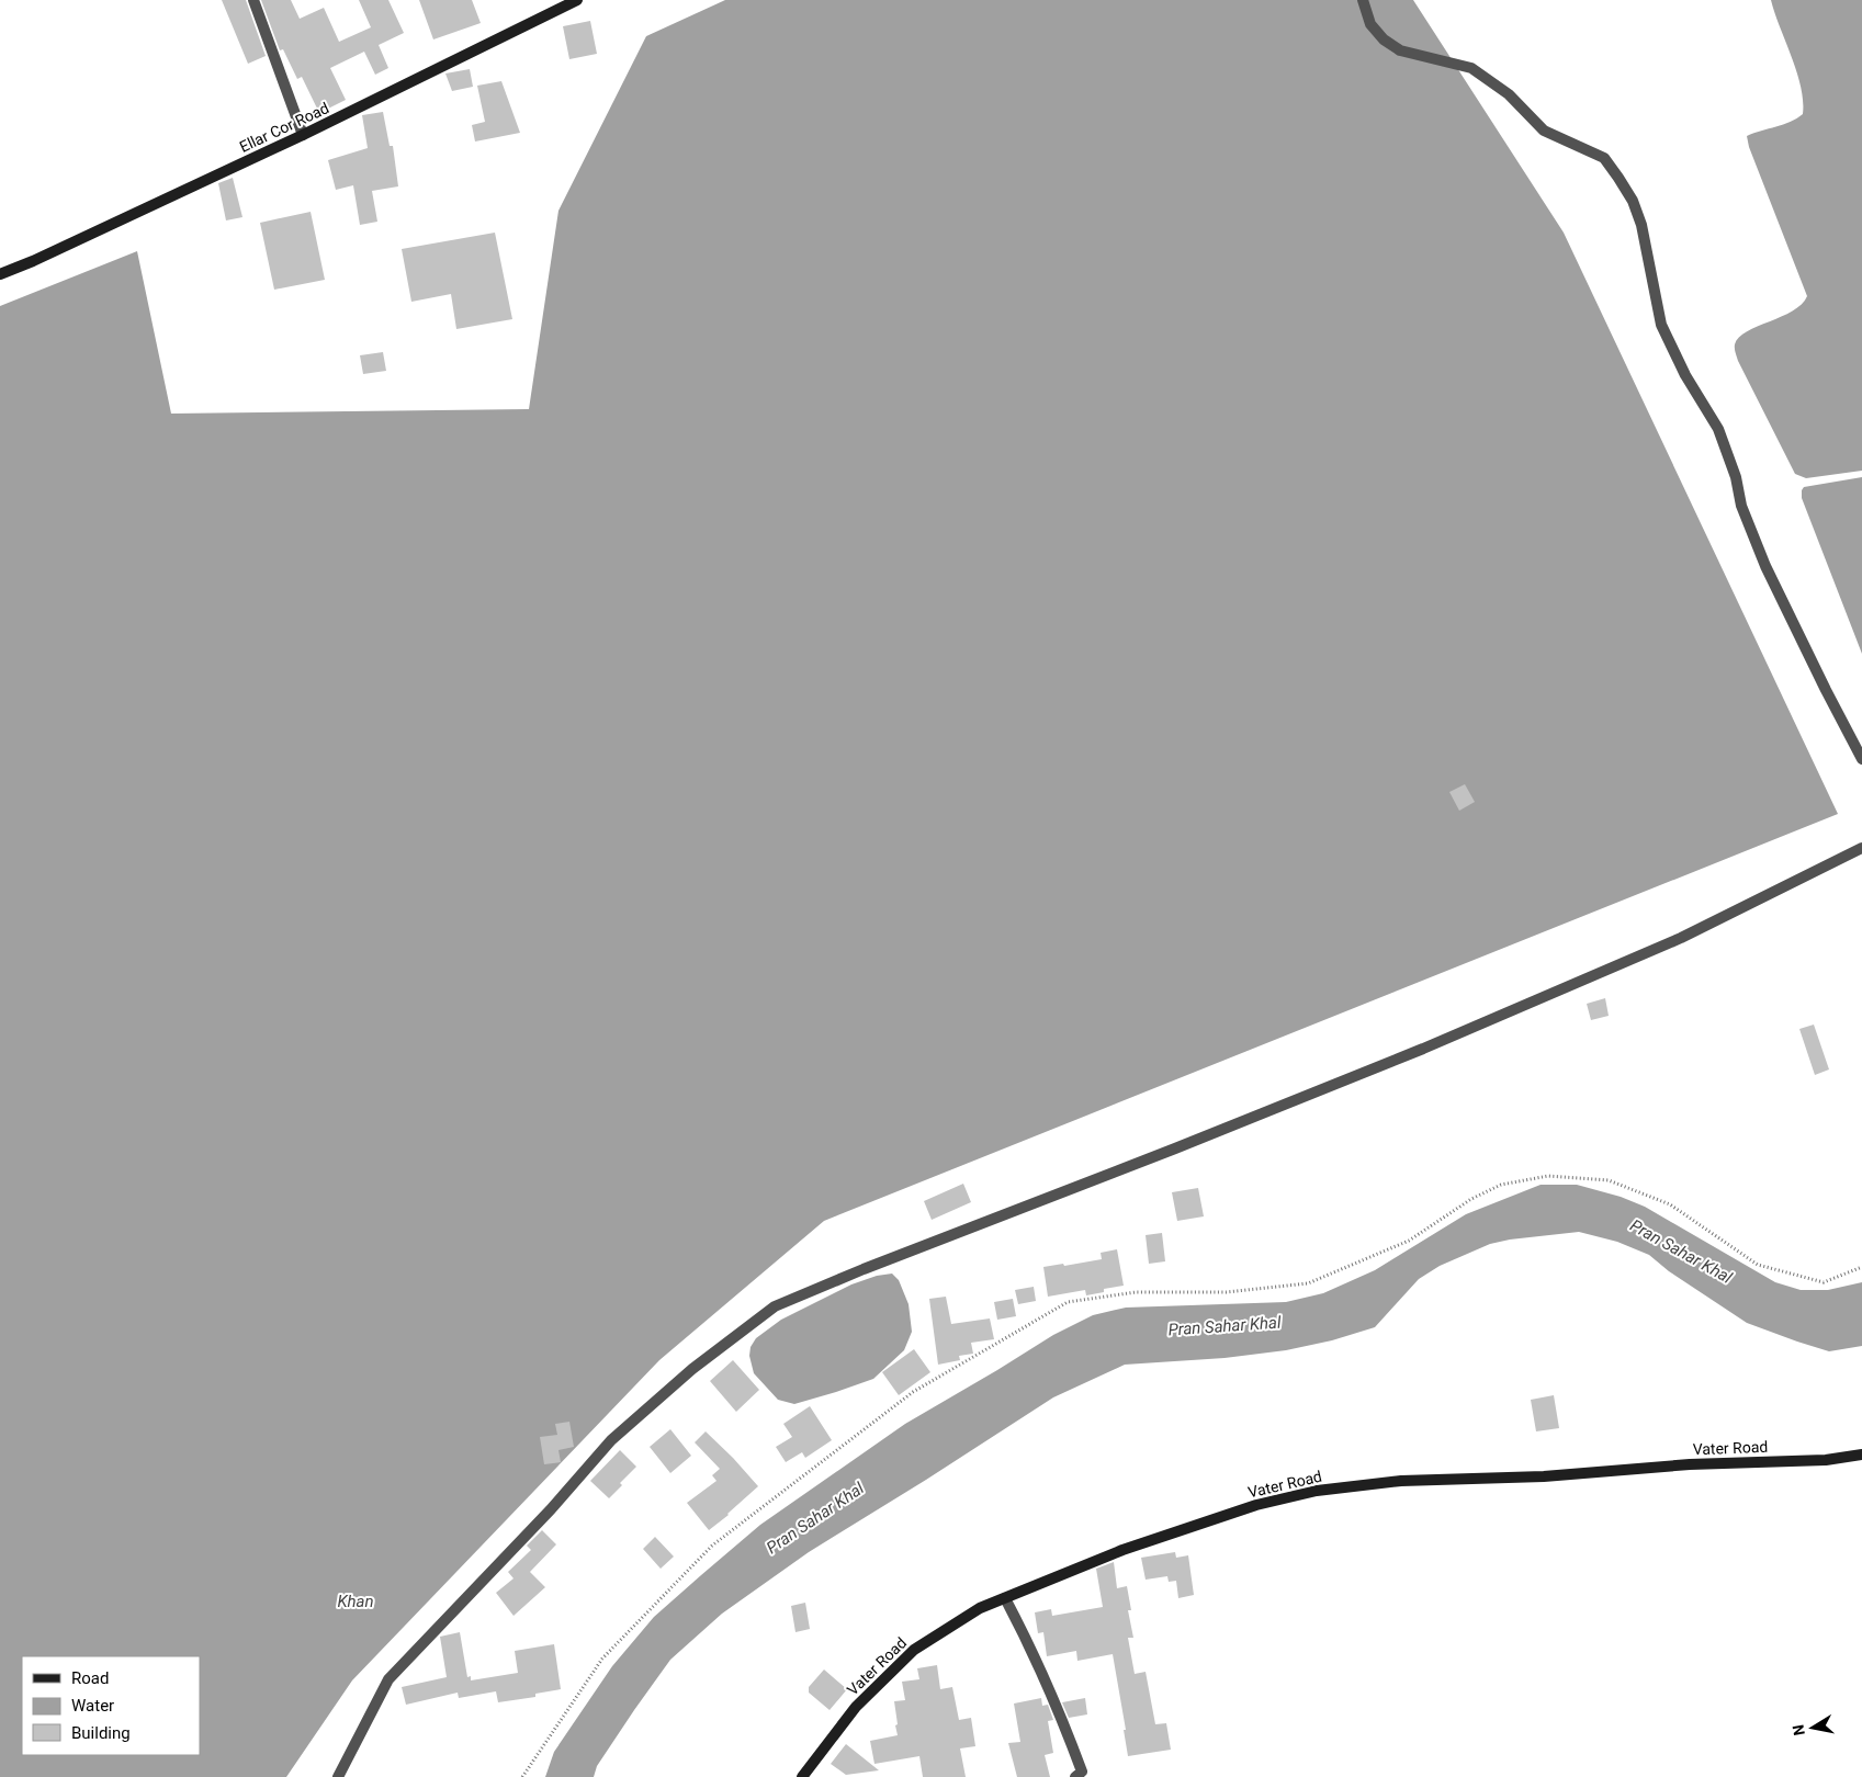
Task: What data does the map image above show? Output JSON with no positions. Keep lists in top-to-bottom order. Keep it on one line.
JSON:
{"streets":{"street":["Ellar Cor Road","Vater Road"]},"water":["Pran Sahar Khal","Khan"],"legend":["Road","Water","Building"],"north":"left"}
